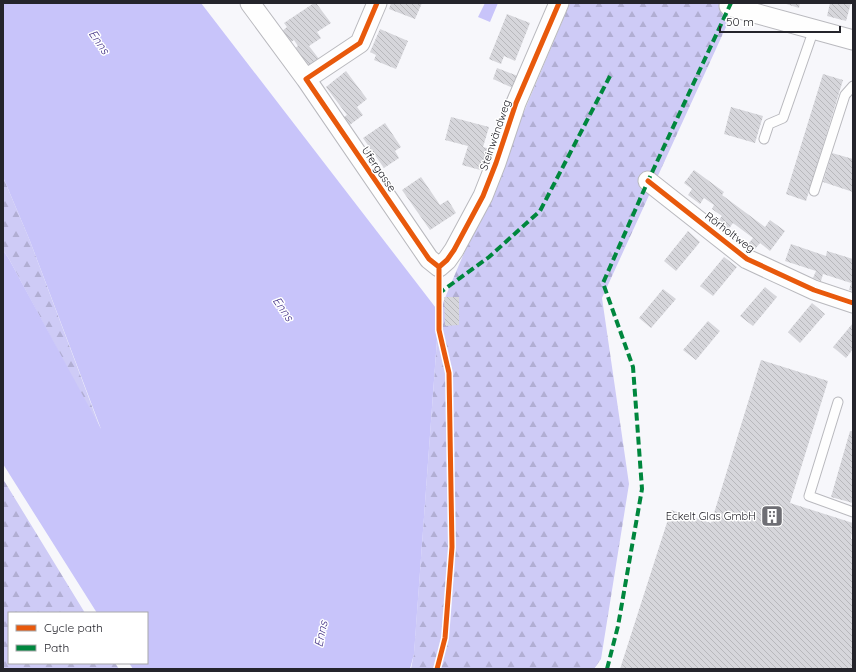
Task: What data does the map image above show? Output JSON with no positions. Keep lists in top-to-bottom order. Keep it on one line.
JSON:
{"streets":{"street":["Steinwändweg","Ufergasse","Rörholtweg"]},"crossings":[["Steinwändweg","Ufergasse"]],"water":["Enns"],"places":{"building":["Eckelt Glas GmbH"]},"legend":["Cycle path","Path"],"scale_bar":"50 m"}
